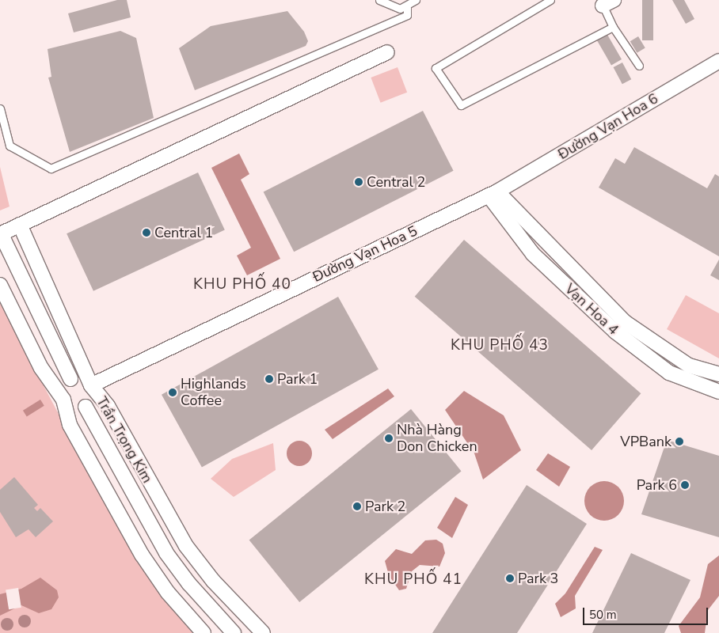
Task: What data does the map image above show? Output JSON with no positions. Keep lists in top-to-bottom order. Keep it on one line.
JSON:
{"streets":{"street":["Đường Vạn Hoa 6","Đường Vạn Hoa 5","Vạn Hoa 4","Trần Trọng Kim"]},"crossings":[["Đường Vạn Hoa 6","Đường Vạn Hoa 5"],["Đường Vạn Hoa 6","Vạn Hoa 4"],["Đường Vạn Hoa 5","Vạn Hoa 4"],["Đường Vạn Hoa 5","Trần Trọng Kim"]],"districts":["KHU PHỐ 40","KHU PHỐ 43","KHU PHỐ 41"],"places":["Central 2","Central 1","Park 1","Highlands Coffee","Nhà Hàng Don Chicken","VPBank","Park 6","Park 2","Park 3"],"scale_bar":"50 m"}
